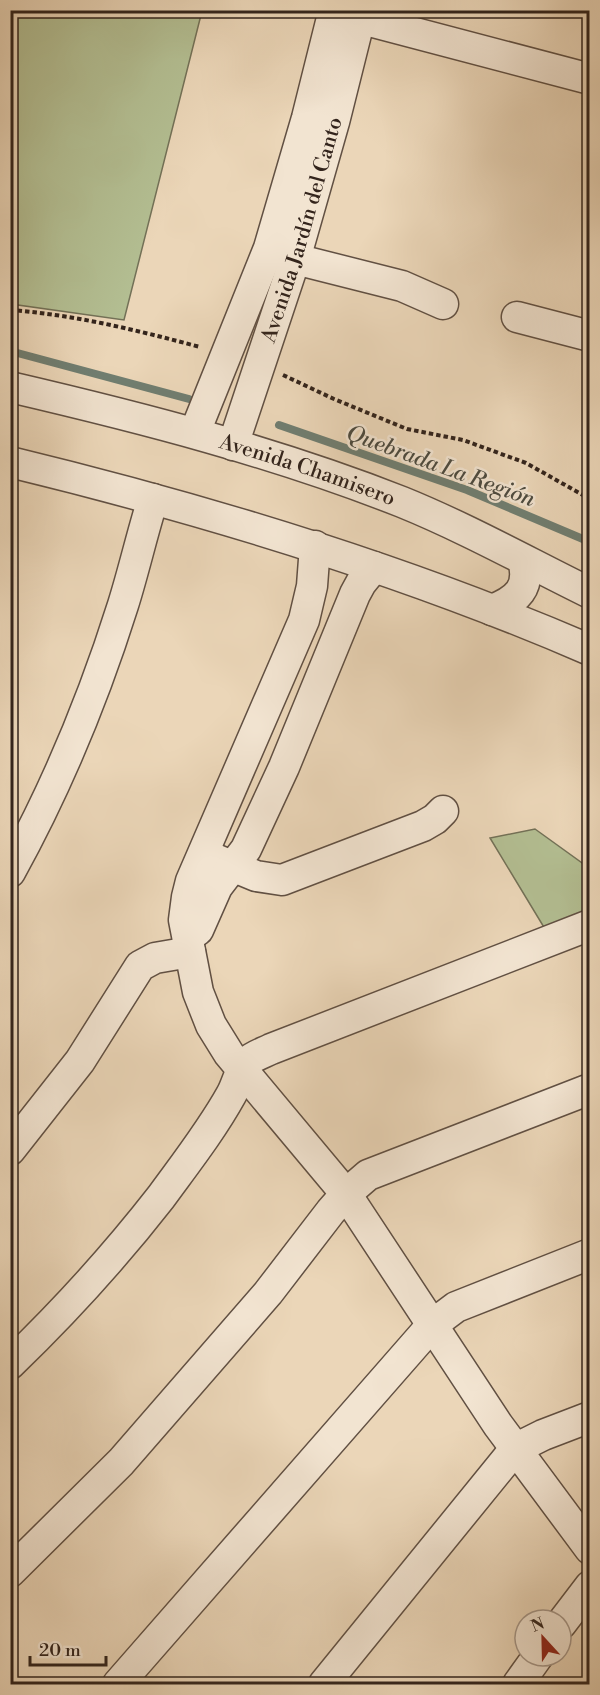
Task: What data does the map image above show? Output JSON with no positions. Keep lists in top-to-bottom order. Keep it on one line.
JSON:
{"streets":{"street":["Avenida Jardín del Canto","Avenida Chamisero"]},"crossings":[["Avenida Jardín del Canto","Avenida Chamisero"]],"water":["Quebrada La Región"],"scale_bar":"20 m","north":"top"}
